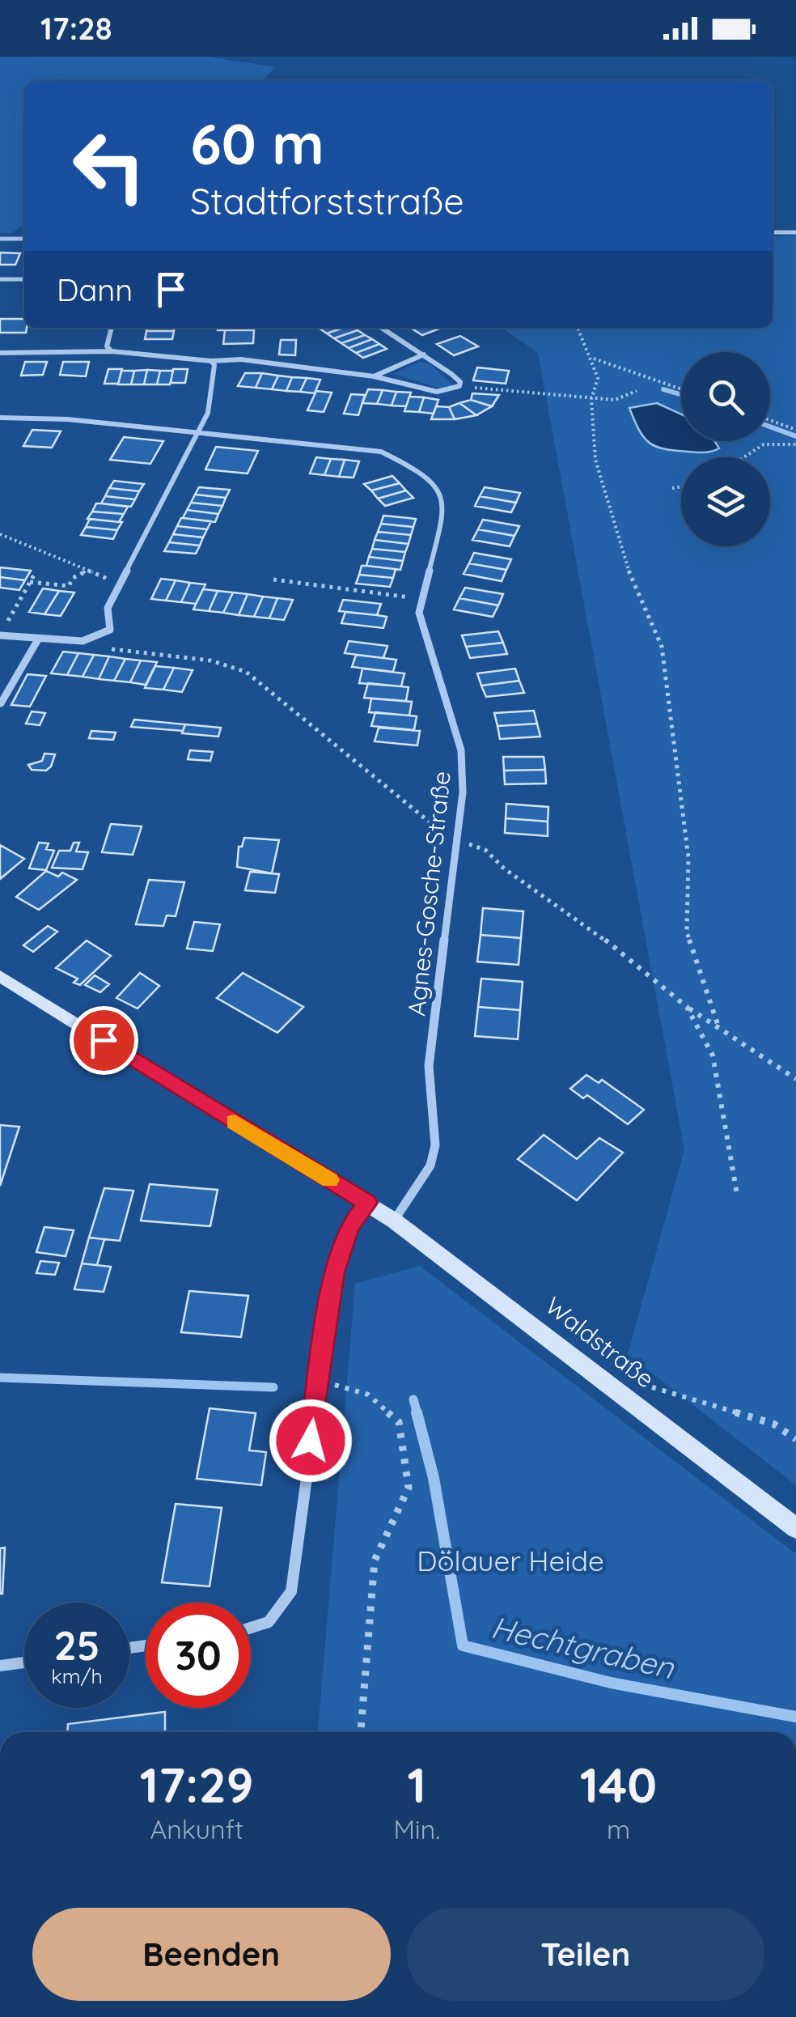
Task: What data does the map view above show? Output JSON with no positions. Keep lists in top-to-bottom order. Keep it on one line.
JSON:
{"streets":{"main road":["Waldstraße"],"street":["Agnes-Gosche-Straße"]},"crossings":[["Agnes-Gosche-Straße","Waldstraße"]],"water":["Hechtgraben"],"parks":["Dölauer Heide"],"page":{"status":"17:28","turn":["60 m","Stadtforststraße"],"then":"Dann","speed":"25 km/h","limit":"30","eta":["17:29","Ankunft","1","Min.","140","m"],"buttons":["Beenden","Teilen"]}}
